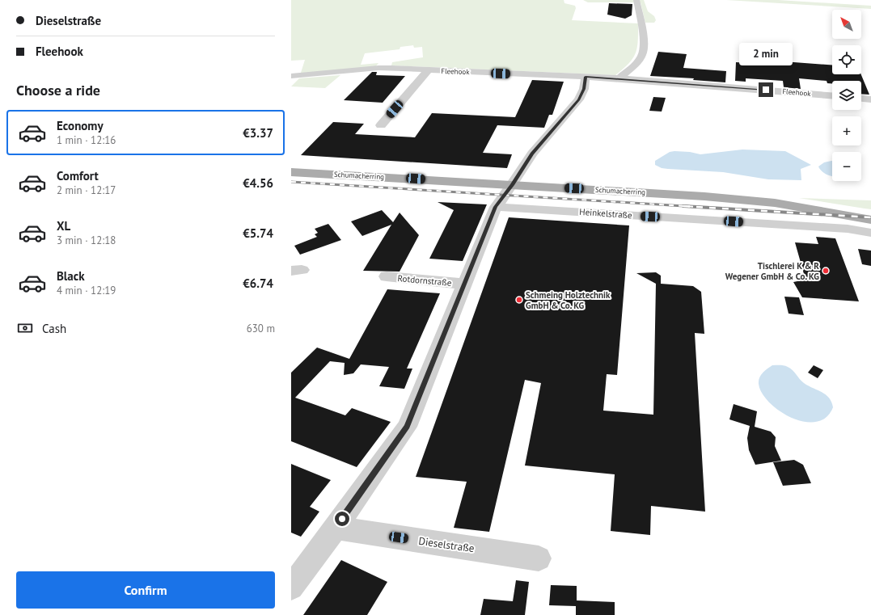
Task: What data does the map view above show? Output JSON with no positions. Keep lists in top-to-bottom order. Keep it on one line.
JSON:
{"streets":{"main road":["Schumacherring"],"street":["Fleehook","Heinkelstraße","Rotdornstraße","Dieselstraße"]},"places":["Tischlerei K & R Wegener GmbH & Co. KG","Schmeing Holztechnik GmbH & Co. KG"],"north":"top left","page":{"banner":["Dieselstraße","Fleehook"],"map_buttons":["+","−"],"bubble":"2 min","heading":"Choose a ride","list":[{"name":"Economy","note":"1 min · 12:16","value":"€3.37"},{"name":"Comfort","note":"2 min · 12:17","value":"€4.56"},{"name":"XL","note":"3 min · 12:18","value":"€5.74"},{"name":"Black","note":"4 min · 12:19","value":"€6.74"}],"pay":["Cash","630 m"],"buttons":"Confirm"}}
